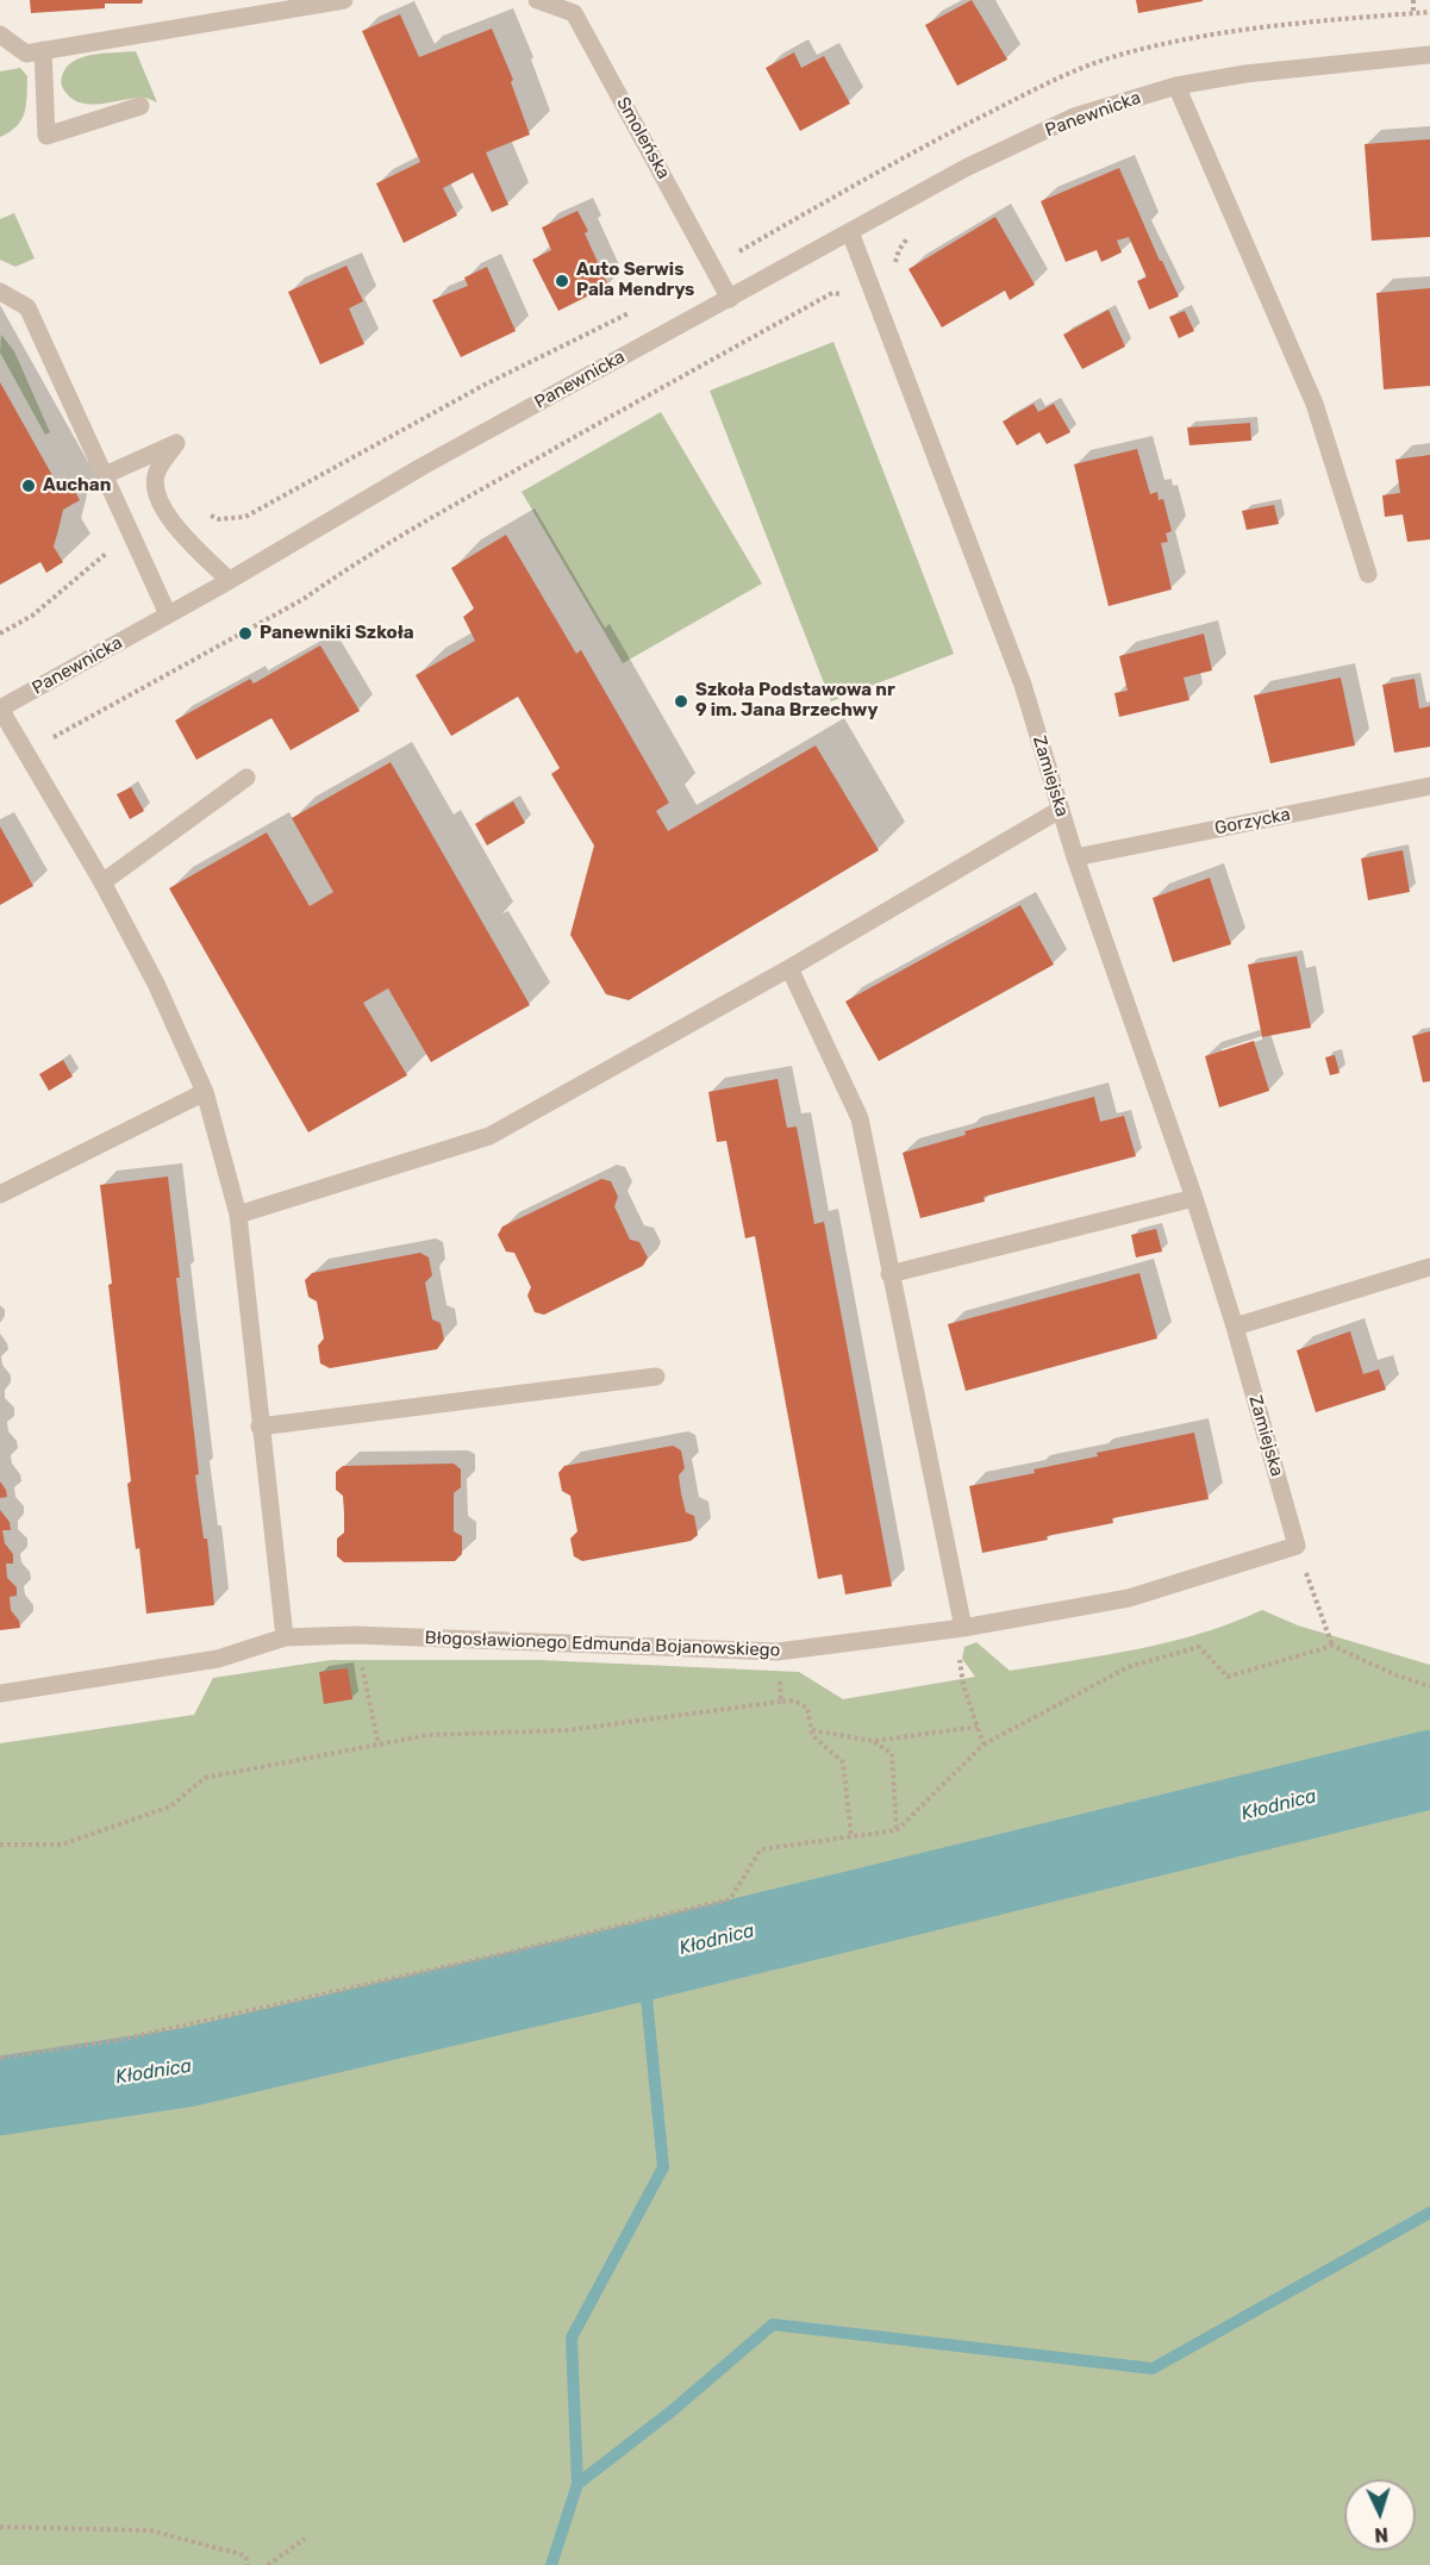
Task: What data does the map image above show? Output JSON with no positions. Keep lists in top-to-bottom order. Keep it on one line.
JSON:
{"streets":{"street":["Panewnicka","Smoleńska","Zamiejska","Gorzycka","Błogosławionego Edmunda Bojanowskiego"]},"crossings":[["Panewnicka","Smoleńska"],["Panewnicka","Zamiejska"],["Zamiejska","Gorzycka"],["Zamiejska","Błogosławionego Edmunda Bojanowskiego"]],"water":["Kłodnica"],"places":["Auto Serwis Pala Mendrys","Auchan","Panewniki Szkoła","Szkoła Podstawowa nr 9 im. Jana Brzechwy"],"north":"bottom"}
